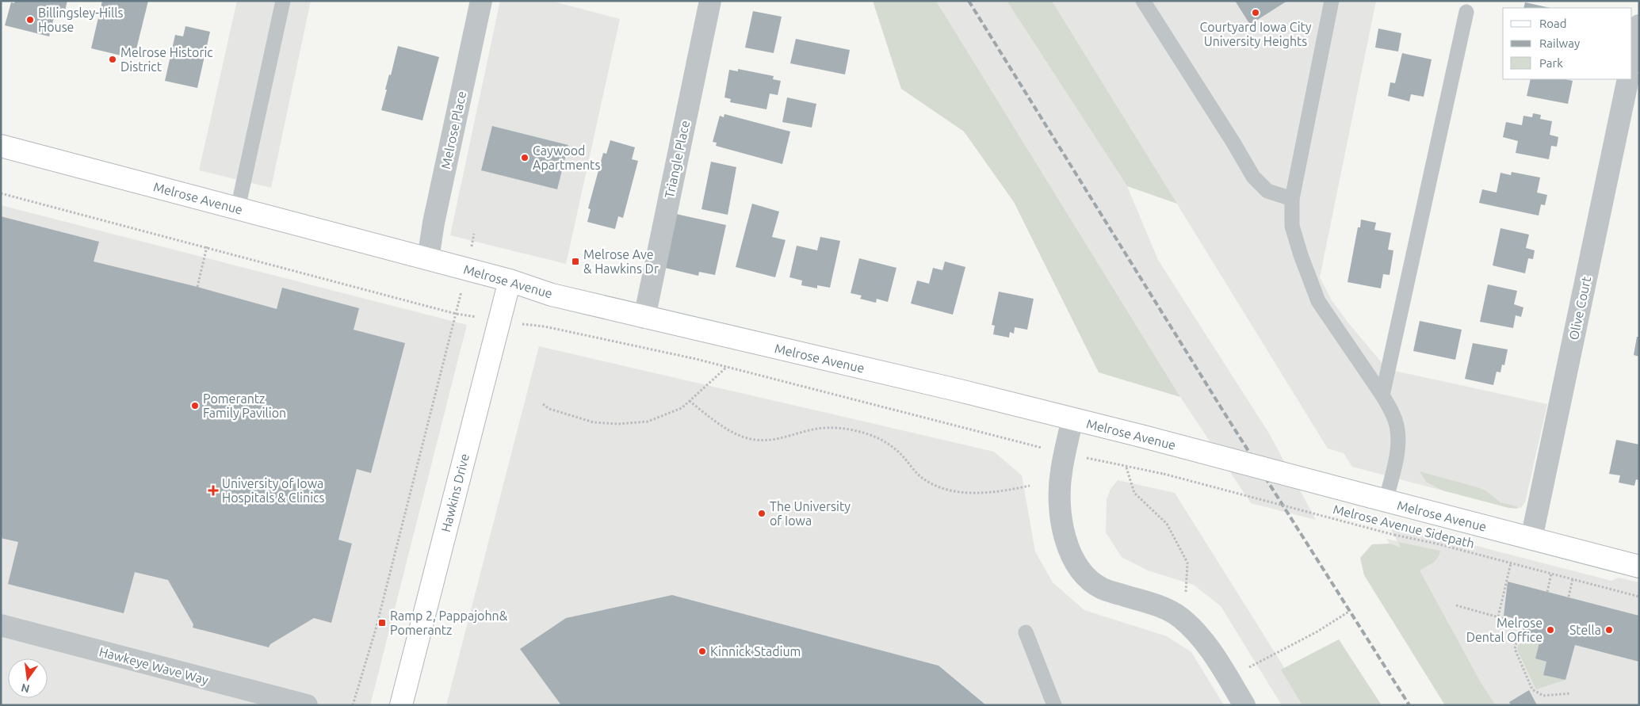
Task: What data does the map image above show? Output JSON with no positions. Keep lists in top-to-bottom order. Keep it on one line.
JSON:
{"streets":{"main road":["Melrose Avenue","Hawkins Drive"],"street":["Melrose Place","Triangle Place","Olive Court","Hawkeye Wave Way"],"path":["Melrose Avenue Sidepath"]},"crossings":[["Melrose Place","Melrose Avenue"],["Triangle Place","Melrose Avenue"],["Melrose Avenue","Olive Court"],["Melrose Avenue","Hawkins Drive"],["Hawkins Drive","Melrose Avenue Sidepath"]],"places":{"other":["Courtyard Iowa City University Heights","Billingsley-Hills House","Melrose Historic District","Caywood Apartments","Pomerantz Family Pavilion","The University of Iowa","Melrose Dental Office","Stella","Kinnick Stadium"],"transit":["Melrose Ave & Hawkins Dr","Ramp 2, Pappajohn& Pomerantz"],"health":["University of Iowa Hospitals & Clinics"]},"legend":["Road","Railway","Park"],"north":"bottom"}
